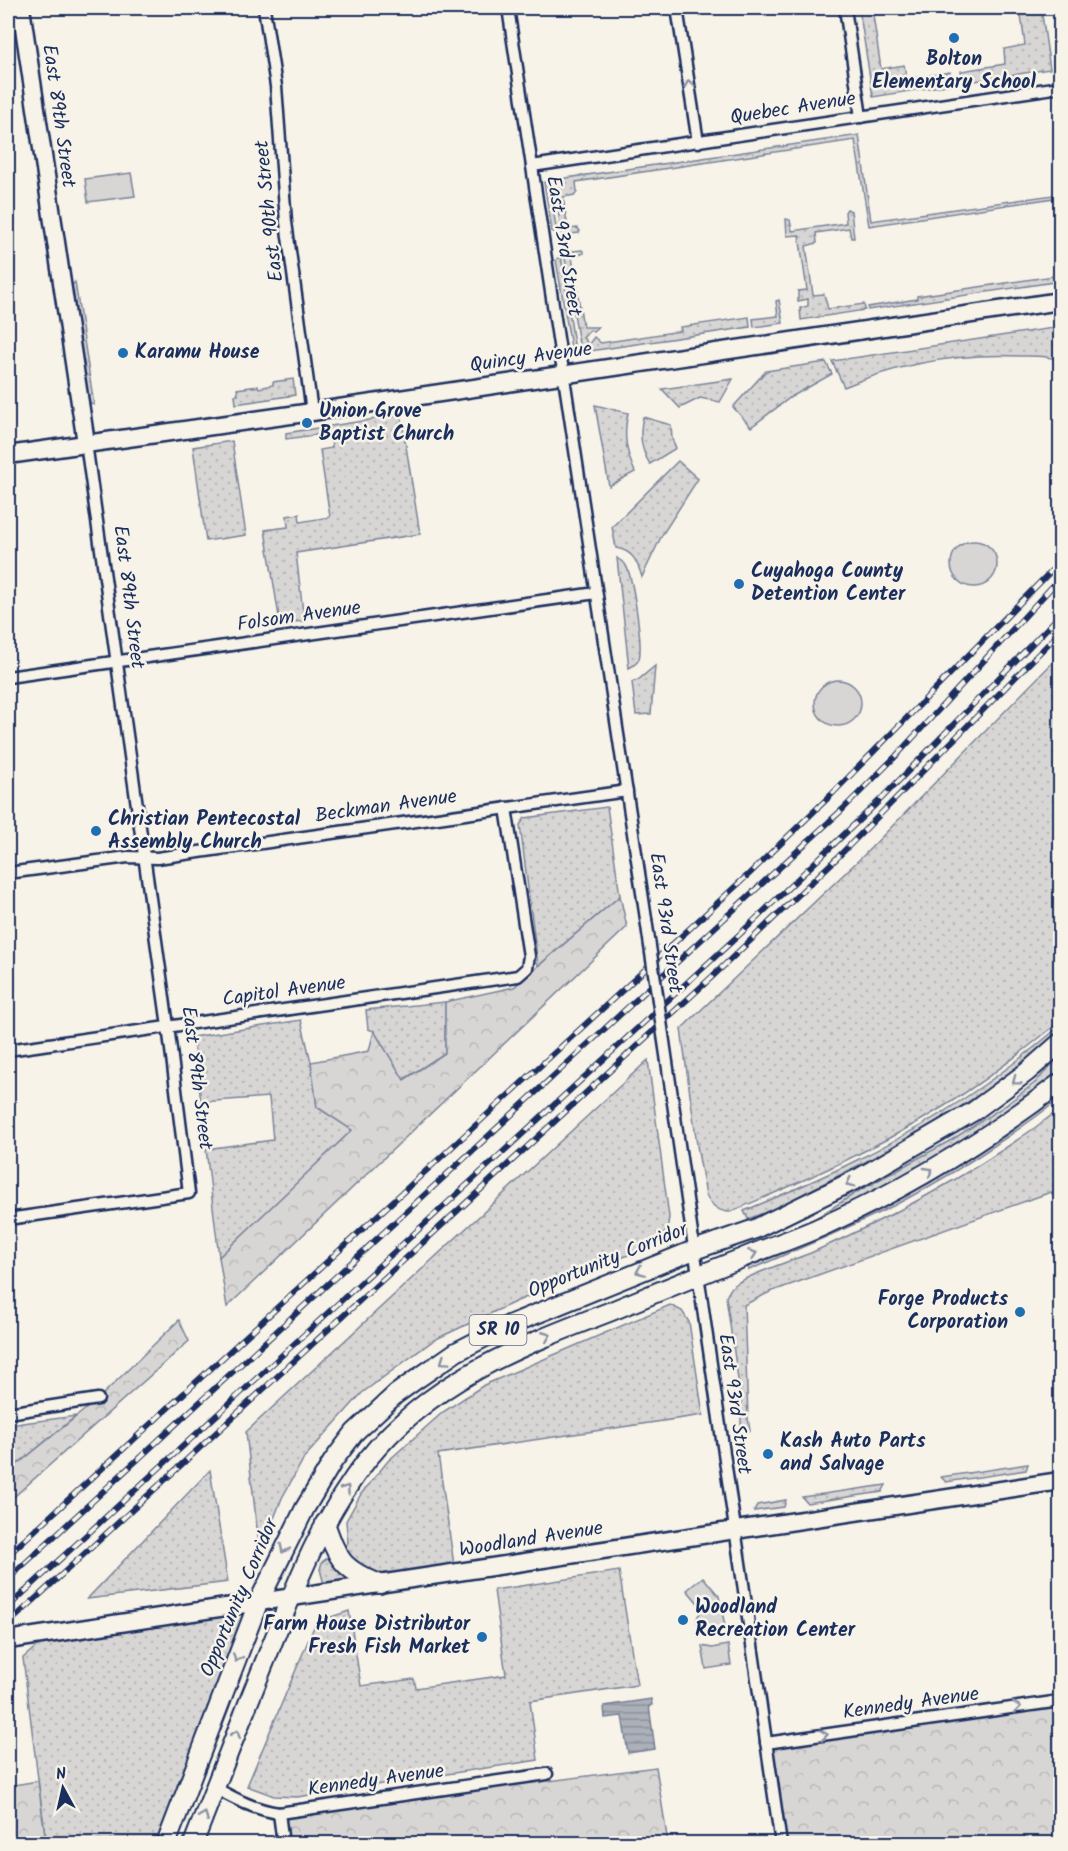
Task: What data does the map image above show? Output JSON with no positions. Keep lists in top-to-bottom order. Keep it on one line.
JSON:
{"streets":{"main road":["Opportunity Corridor","SR 10"],"street":["Quebec Avenue","East 89th Street","East 90th Street","East 93rd Street","Quincy Avenue","Folsom Avenue","Beckman Avenue","Capitol Avenue","Woodland Avenue","Kennedy Avenue"]},"crossings":[["Quebec Avenue","East 93rd Street"],["East 89th Street","Quincy Avenue"],["East 89th Street","Folsom Avenue"],["East 89th Street","Beckman Avenue"],["East 89th Street","Capitol Avenue"],["East 90th Street","Quincy Avenue"],["East 93rd Street","Quincy Avenue"],["East 93rd Street","Folsom Avenue"],["East 93rd Street","Beckman Avenue"],["East 93rd Street","Opportunity Corridor"],["East 93rd Street","SR 10"],["East 93rd Street","Woodland Avenue"],["East 93rd Street","Kennedy Avenue"],["Beckman Avenue","Capitol Avenue"],["Opportunity Corridor","Woodland Avenue"],["SR 10","Woodland Avenue"],["SR 10","Kennedy Avenue"]],"one_way":["Kennedy Avenue"],"places":["Bolton Elementary School","Karamu House","Union Grove Baptist Church","Cuyahoga County Detention Center","Christian Pentecostal Assembly Church","Forge Products Corporation","Kash Auto Parts and Salvage","Woodland Recreation Center","Farm House Distributor Fresh Fish Market"],"north":"top"}
